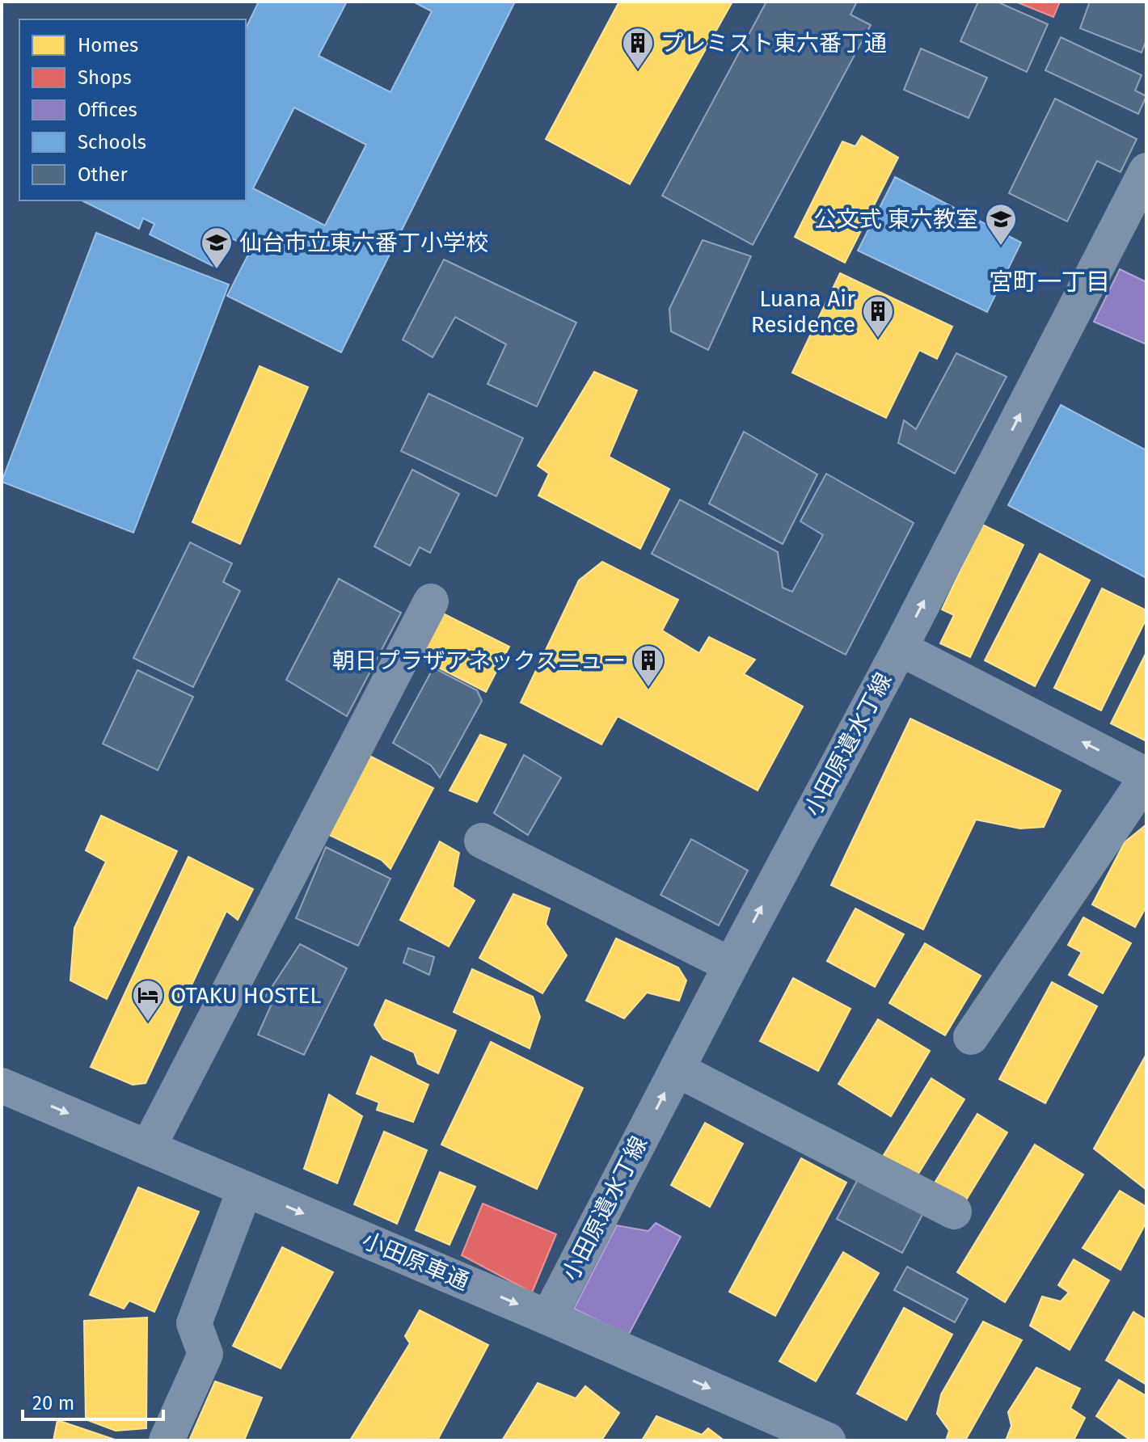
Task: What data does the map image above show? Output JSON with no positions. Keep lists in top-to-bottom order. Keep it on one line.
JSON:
{"streets":{"street":["小田原遺水丁線","小田原車通"]},"crossings":[["小田原遺水丁線","小田原車通"]],"one_way":["小田原遺水丁線"],"districts":["宮町一丁目"],"places":{"building":["プレミスト東六番丁通","Luana Air Residence","朝日プラザアネックスニュー"],"school or university":["公文式 東六教室","仙台市立東六番丁小学校"],"hotel":["OTAKU HOSTEL"]},"legend":["Homes","Shops","Offices","Schools","Other"],"scale_bar":"20 m"}
